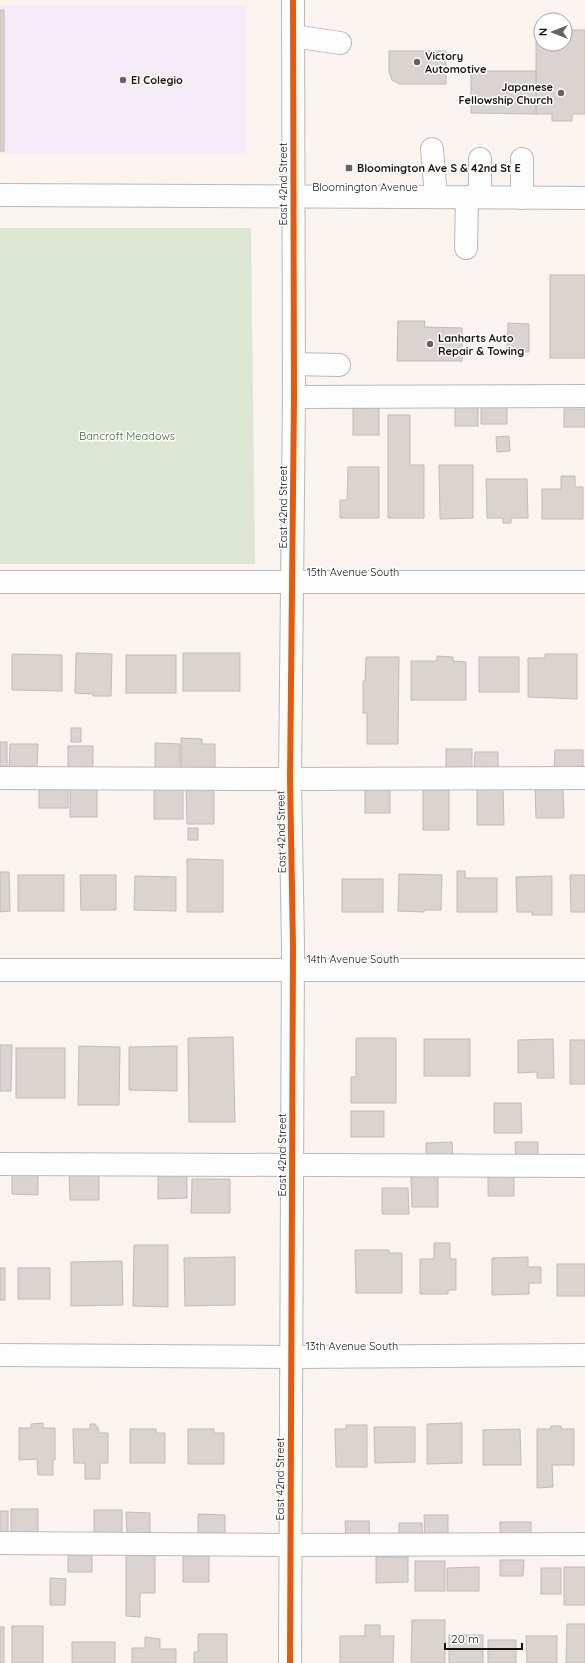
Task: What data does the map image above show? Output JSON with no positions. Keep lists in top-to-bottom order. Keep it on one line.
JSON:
{"streets":{"street":["East 42nd Street","Bloomington Avenue","15th Avenue South","14th Avenue South","13th Avenue South"]},"crossings":[["East 42nd Street","Bloomington Avenue"],["East 42nd Street","15th Avenue South"],["East 42nd Street","14th Avenue South"],["East 42nd Street","13th Avenue South"]],"parks":["Bancroft Meadows"],"places":{"other":["Victory Automotive","El Colegio","Japanese Fellowship Church","Lanharts Auto Repair & Towing"],"transit":["Bloomington Ave S & 42nd St E"]},"scale_bar":"20 m","north":"left"}
